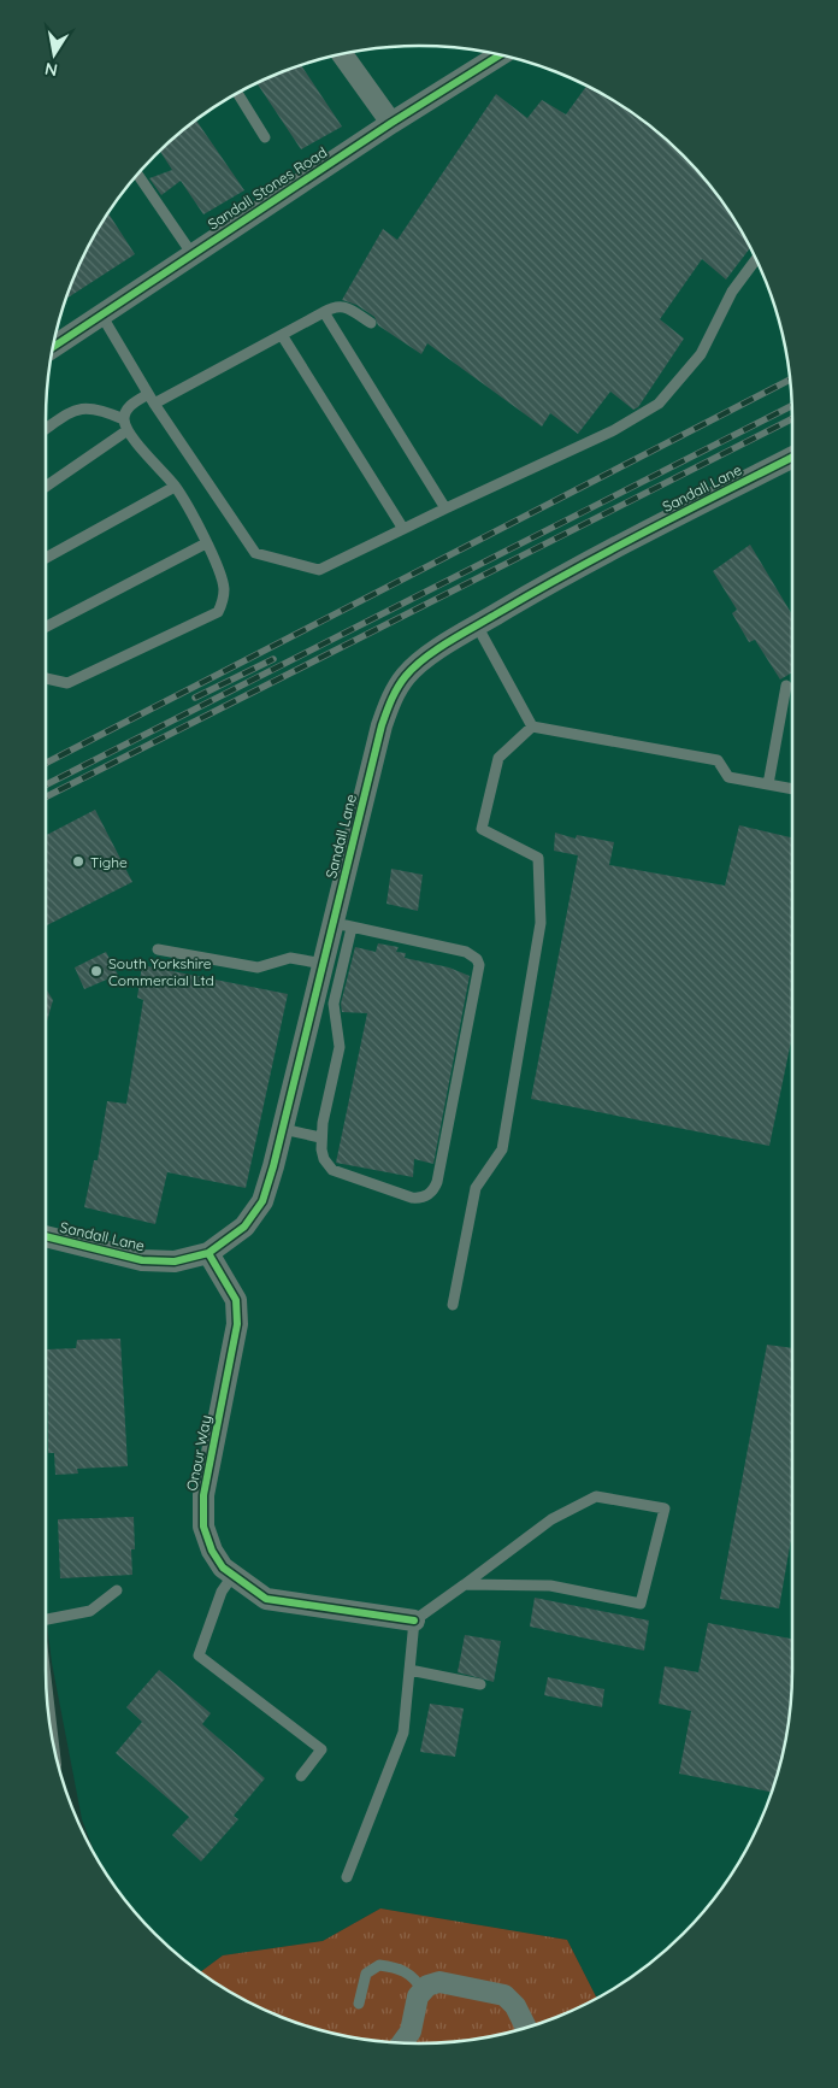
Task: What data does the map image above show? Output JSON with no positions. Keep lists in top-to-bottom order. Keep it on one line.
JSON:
{"streets":{"street":["Sandall Stones Road","Sandall Lane","Onour Way"]},"crossings":[["Sandall Lane","Onour Way"]],"places":["Tighe","South Yorkshire Commercial Ltd"],"north":"bottom"}
